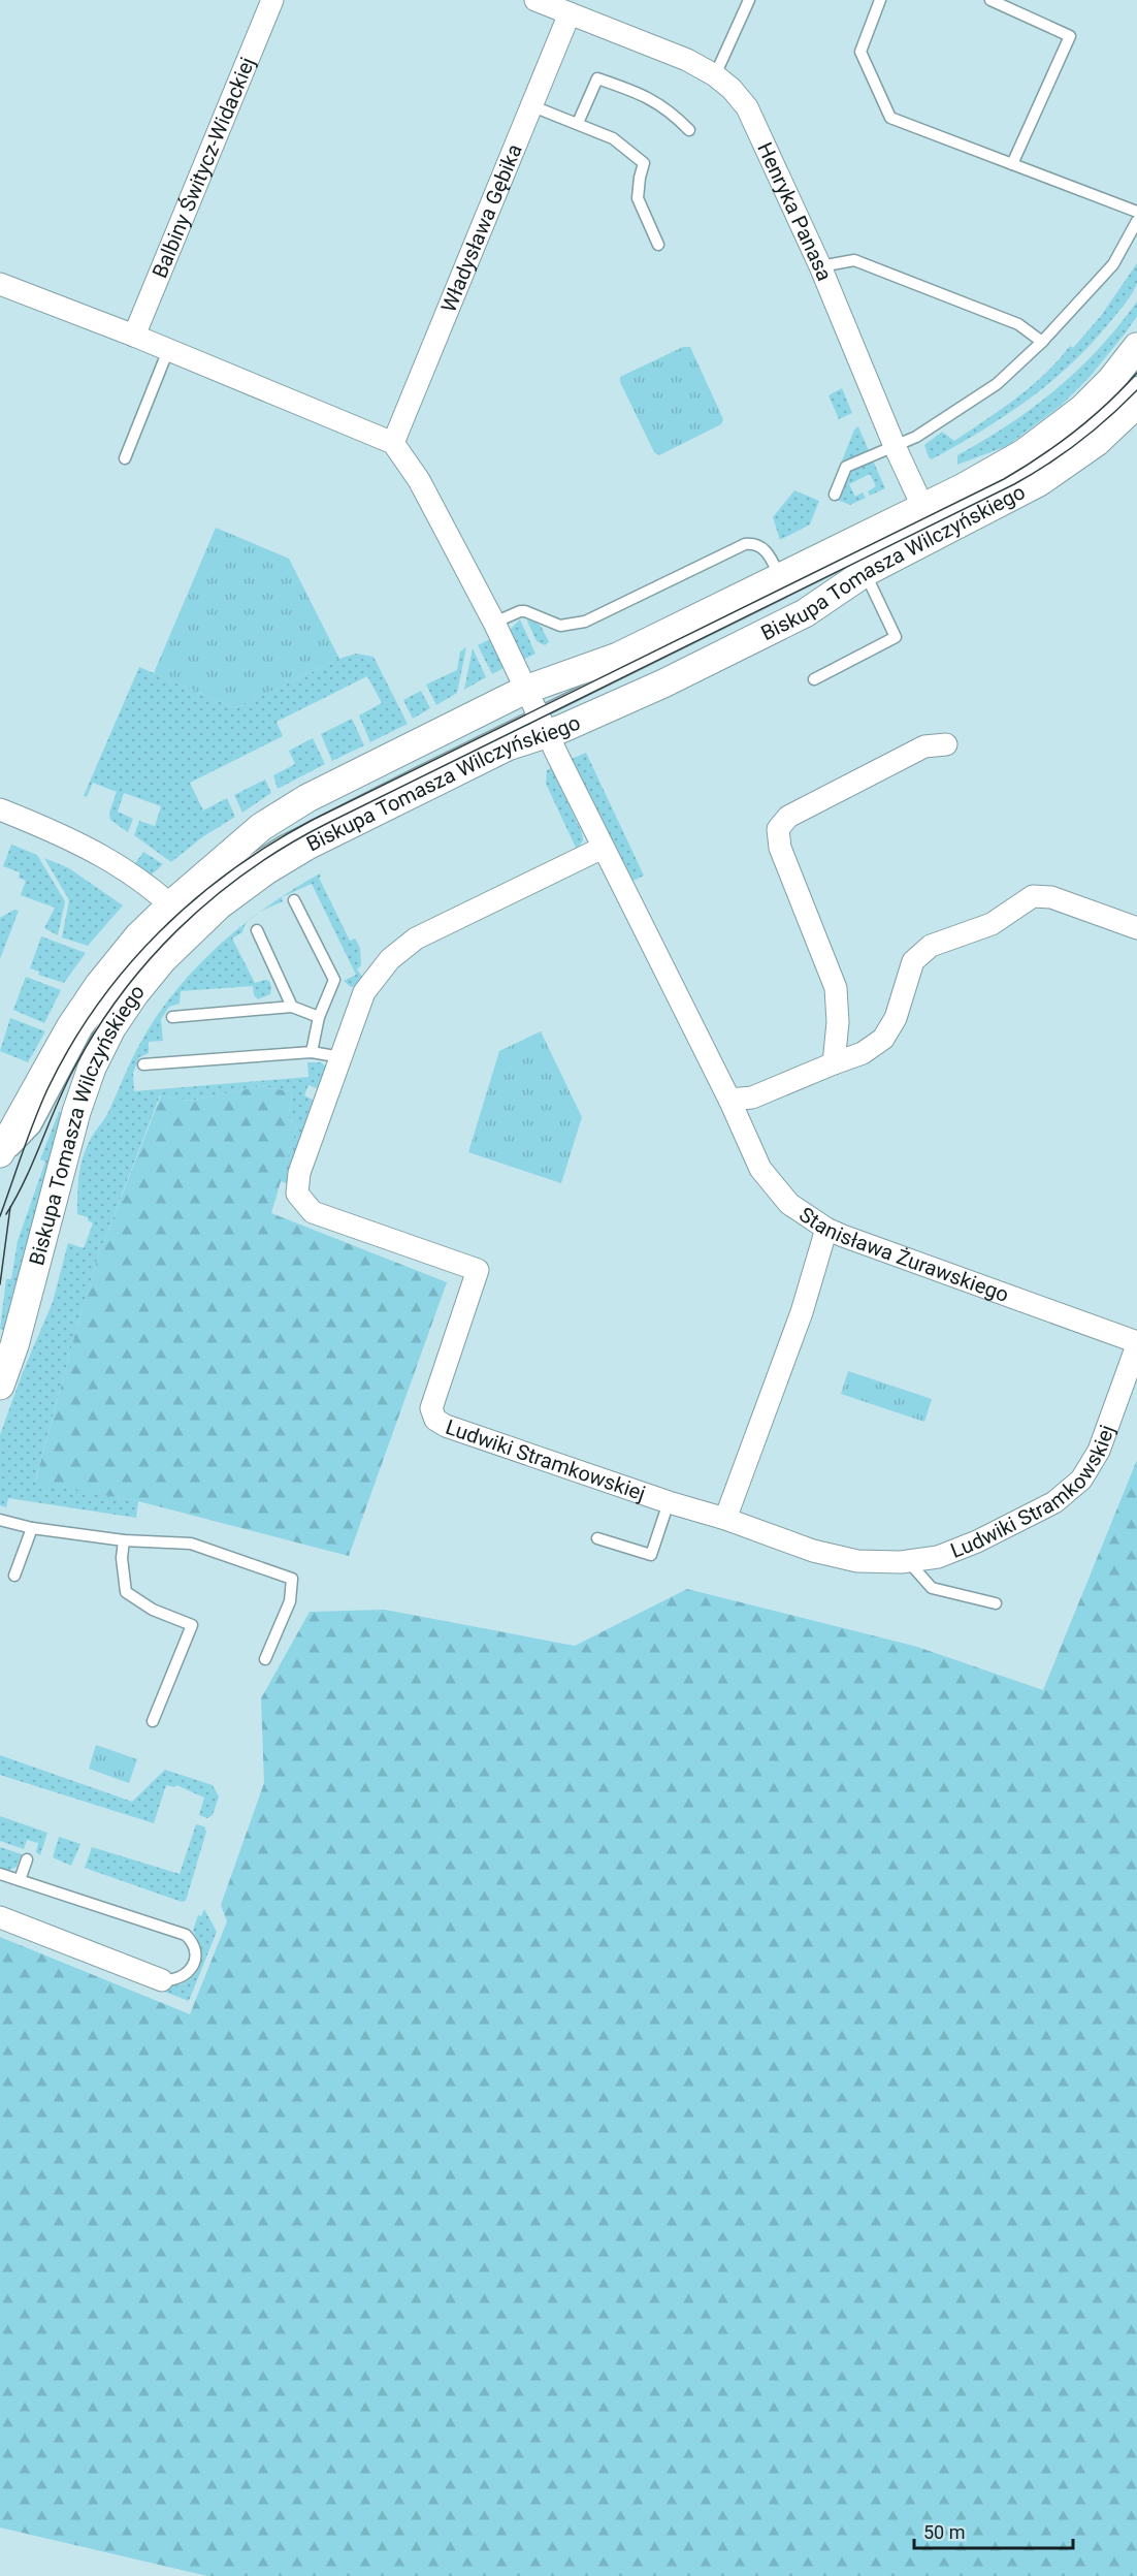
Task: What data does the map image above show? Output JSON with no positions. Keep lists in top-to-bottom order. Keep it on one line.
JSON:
{"streets":{"street":["Balbiny Świtycz-Widackiej","Henryka Panasa","Władysława Gębika","Biskupa Tomasza Wilczyńskiego","Stanisława Żurawskiego","Ludwiki Stramkowskiej"]},"crossings":[["Henryka Panasa","Władysława Gębika"],["Henryka Panasa","Biskupa Tomasza Wilczyńskiego"],["Biskupa Tomasza Wilczyńskiego","Stanisława Żurawskiego"],["Stanisława Żurawskiego","Ludwiki Stramkowskiej"]],"scale_bar":"50 m"}
